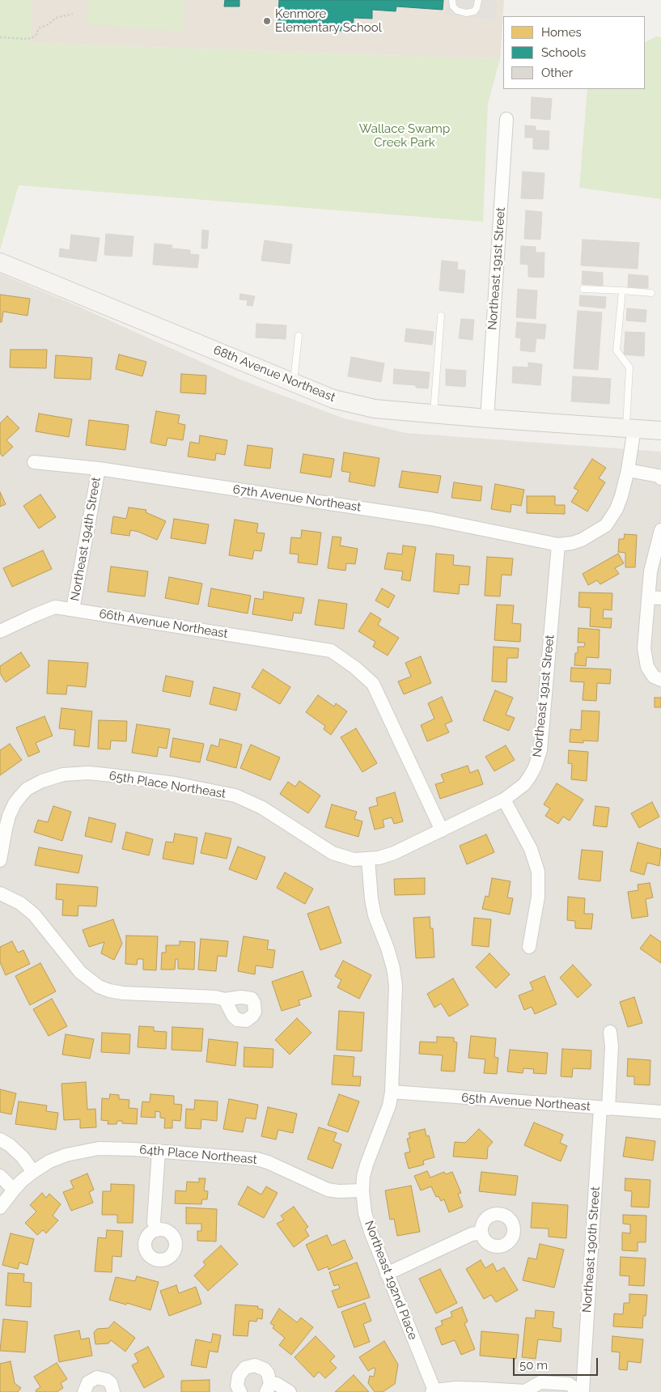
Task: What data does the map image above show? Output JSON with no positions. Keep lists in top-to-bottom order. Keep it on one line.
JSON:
{"streets":{"street":["Northeast 191st Street","68th Avenue Northeast","67th Avenue Northeast","Northeast 194th Street","66th Avenue Northeast","65th Place Northeast","65th Avenue Northeast","64th Place Northeast","Northeast 190th Street","Northeast 192nd Place"]},"crossings":[["Northeast 191st Street","68th Avenue Northeast"],["Northeast 191st Street","67th Avenue Northeast"],["Northeast 191st Street","65th Place Northeast"],["67th Avenue Northeast","Northeast 194th Street"],["Northeast 194th Street","66th Avenue Northeast"],["66th Avenue Northeast","65th Place Northeast"],["65th Place Northeast","Northeast 192nd Place"],["65th Avenue Northeast","Northeast 190th Street"],["65th Avenue Northeast","Northeast 192nd Place"],["64th Place Northeast","Northeast 192nd Place"]],"parks":["Wallace Swamp Creek Park"],"places":["Kenmore Elementary School"],"legend":["Homes","Schools","Other"],"scale_bar":"50 m"}
